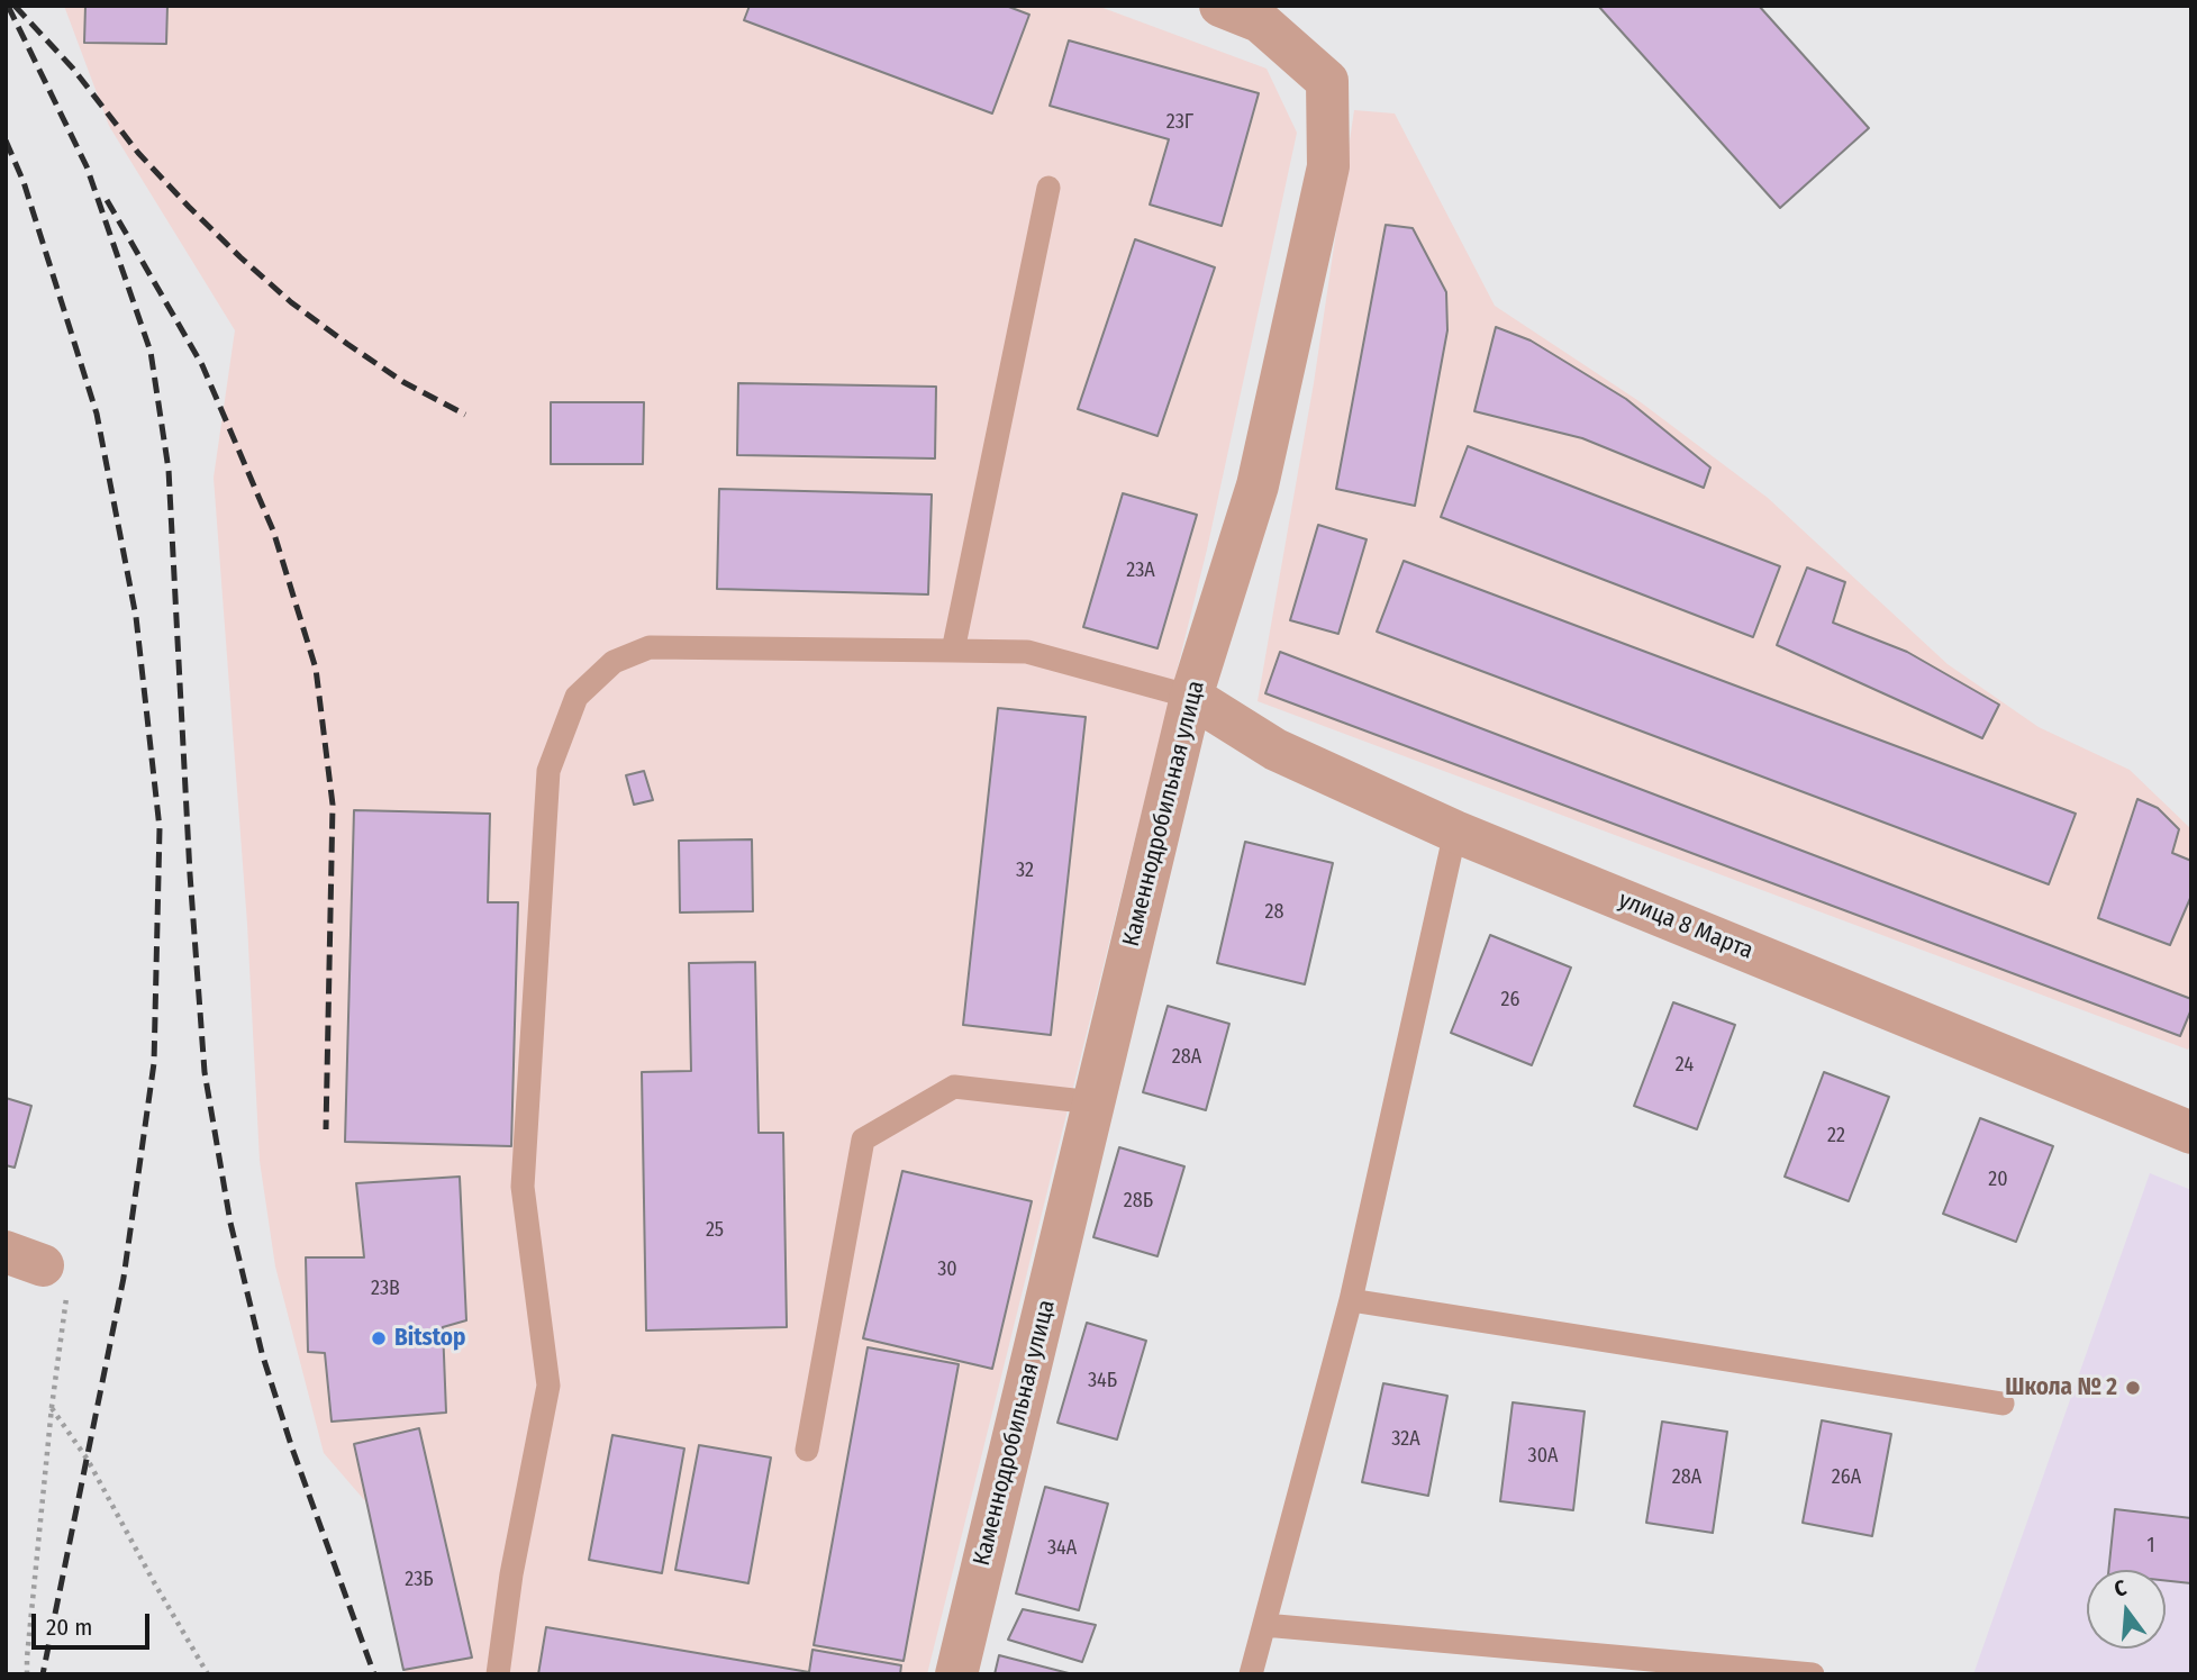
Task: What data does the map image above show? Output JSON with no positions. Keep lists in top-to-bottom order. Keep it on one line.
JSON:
{"streets":{"street":["Каменнодробильная улица","улица 8 Марта"]},"crossings":[["Каменнодробильная улица","улица 8 Марта"]],"places":["Bitstop","Школа № 2"],"house_numbers":["23Г","23А","32","28","26","28А","24","22","20","28Б","25","30","23В","34Б","32А","30А","28А","26А","1","34А","23Б"],"scale_bar":"20 m","north":"top"}
